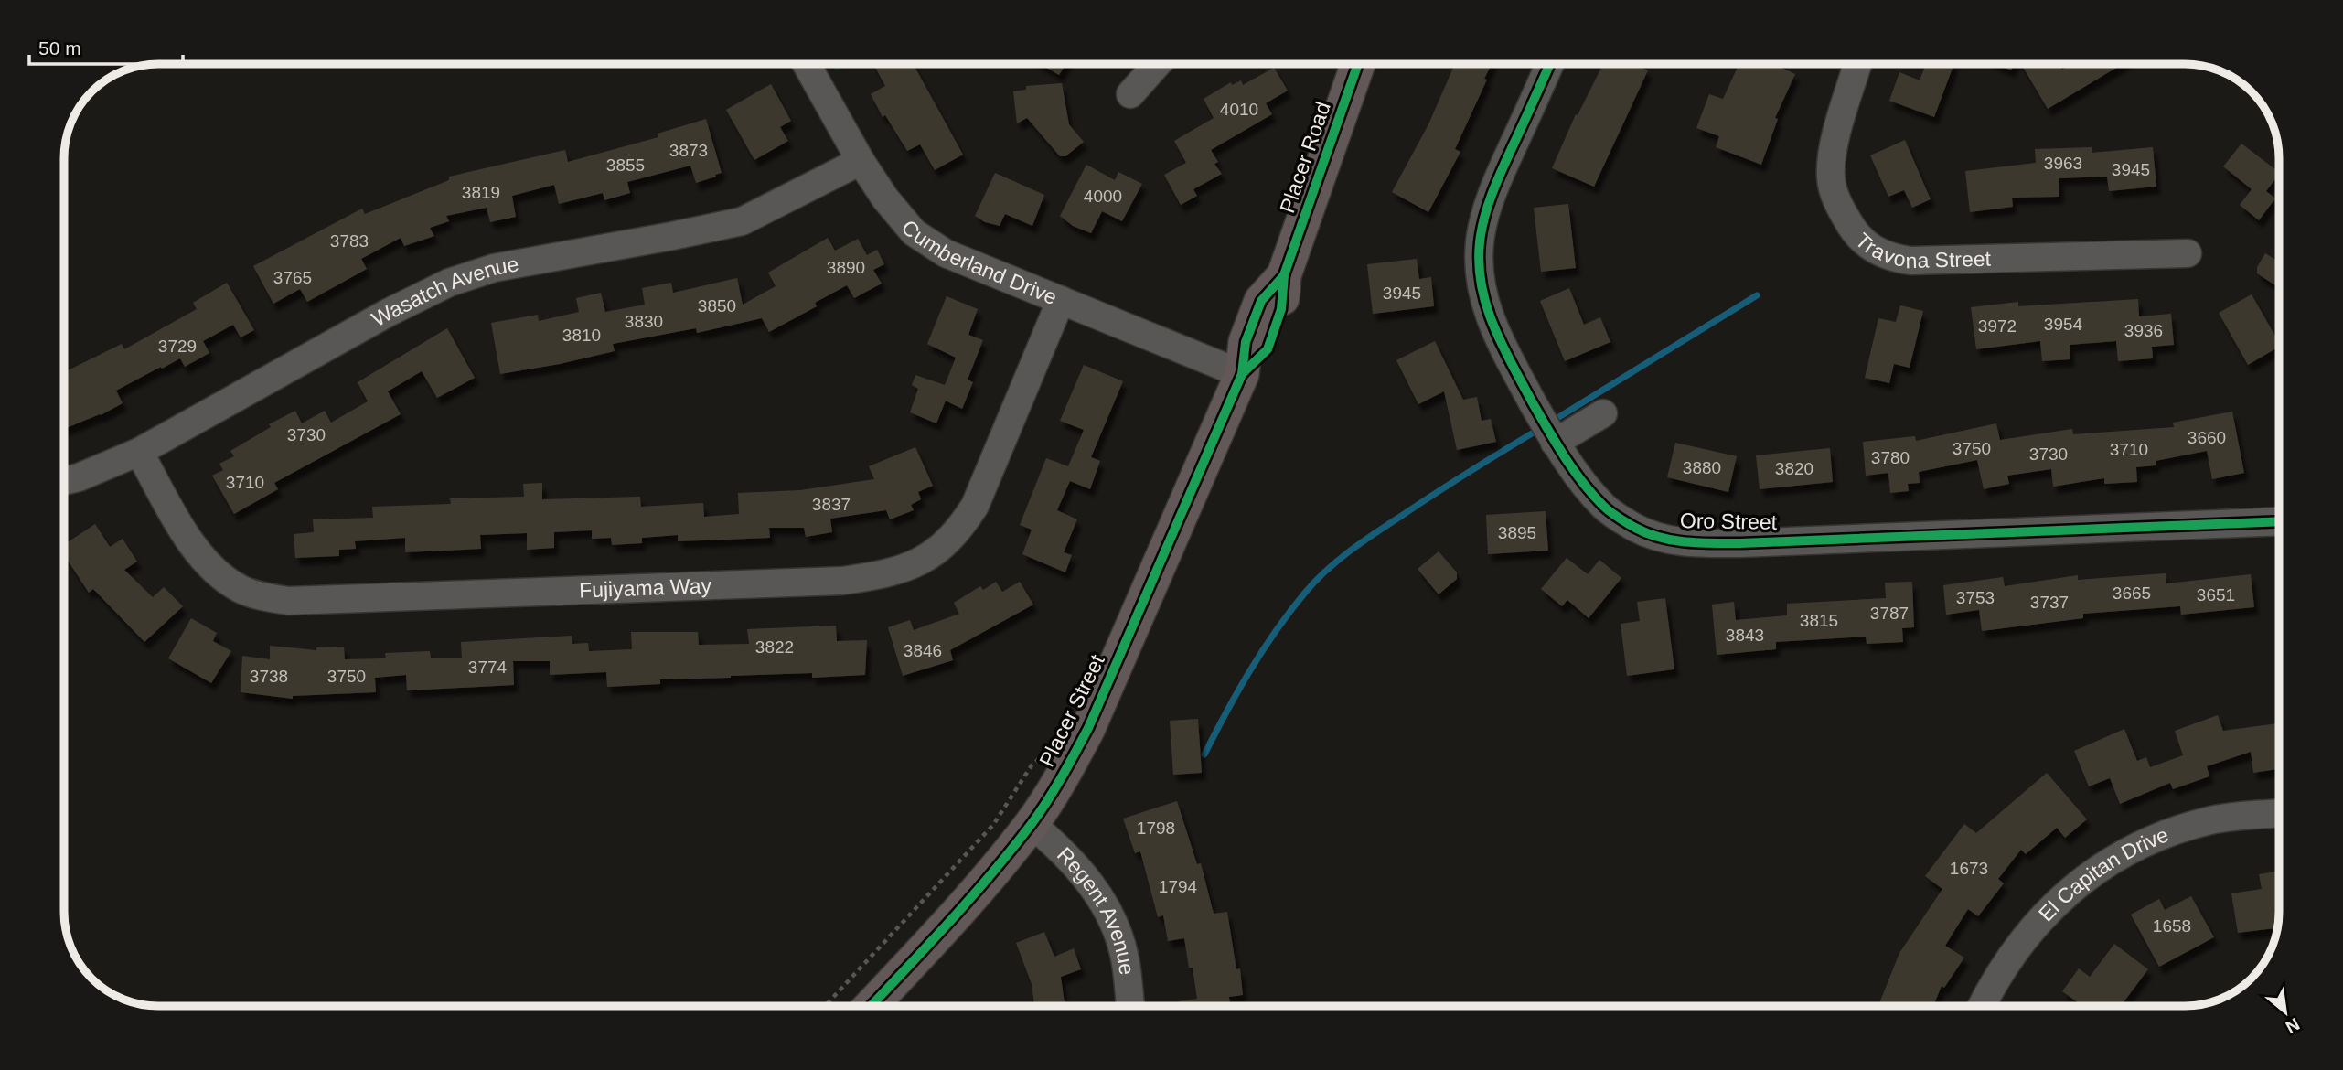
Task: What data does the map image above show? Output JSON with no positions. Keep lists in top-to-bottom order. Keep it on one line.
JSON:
{"streets":{"main road":["Placer Road","Placer Street"],"street":["Travona Street","Cumberland Drive","Wasatch Avenue","Oro Street","Fujiyama Way","El Capitan Drive","Regent Avenue"]},"crossings":[["Placer Road","Cumberland Drive"],["Placer Road","Placer Street"],["Cumberland Drive","Wasatch Avenue"],["Cumberland Drive","Fujiyama Way"],["Cumberland Drive","Placer Street"],["Wasatch Avenue","Fujiyama Way"],["Placer Street","Regent Avenue"]],"house_numbers":["4010","3873","3963","3855","3945","3819","4000","3783","3890","3765","3945","3850","3830","3954","3972","3936","3810","3729","3730","3660","3750","3710","3730","3780","3880","3820","3710","3837","3895","3665","3651","3753","3737","3787","3815","3843","3822","3846","3774","3738","3750","1798","1673","1794","1658"],"scale_bar":"50 m","north":"bottom right"}
